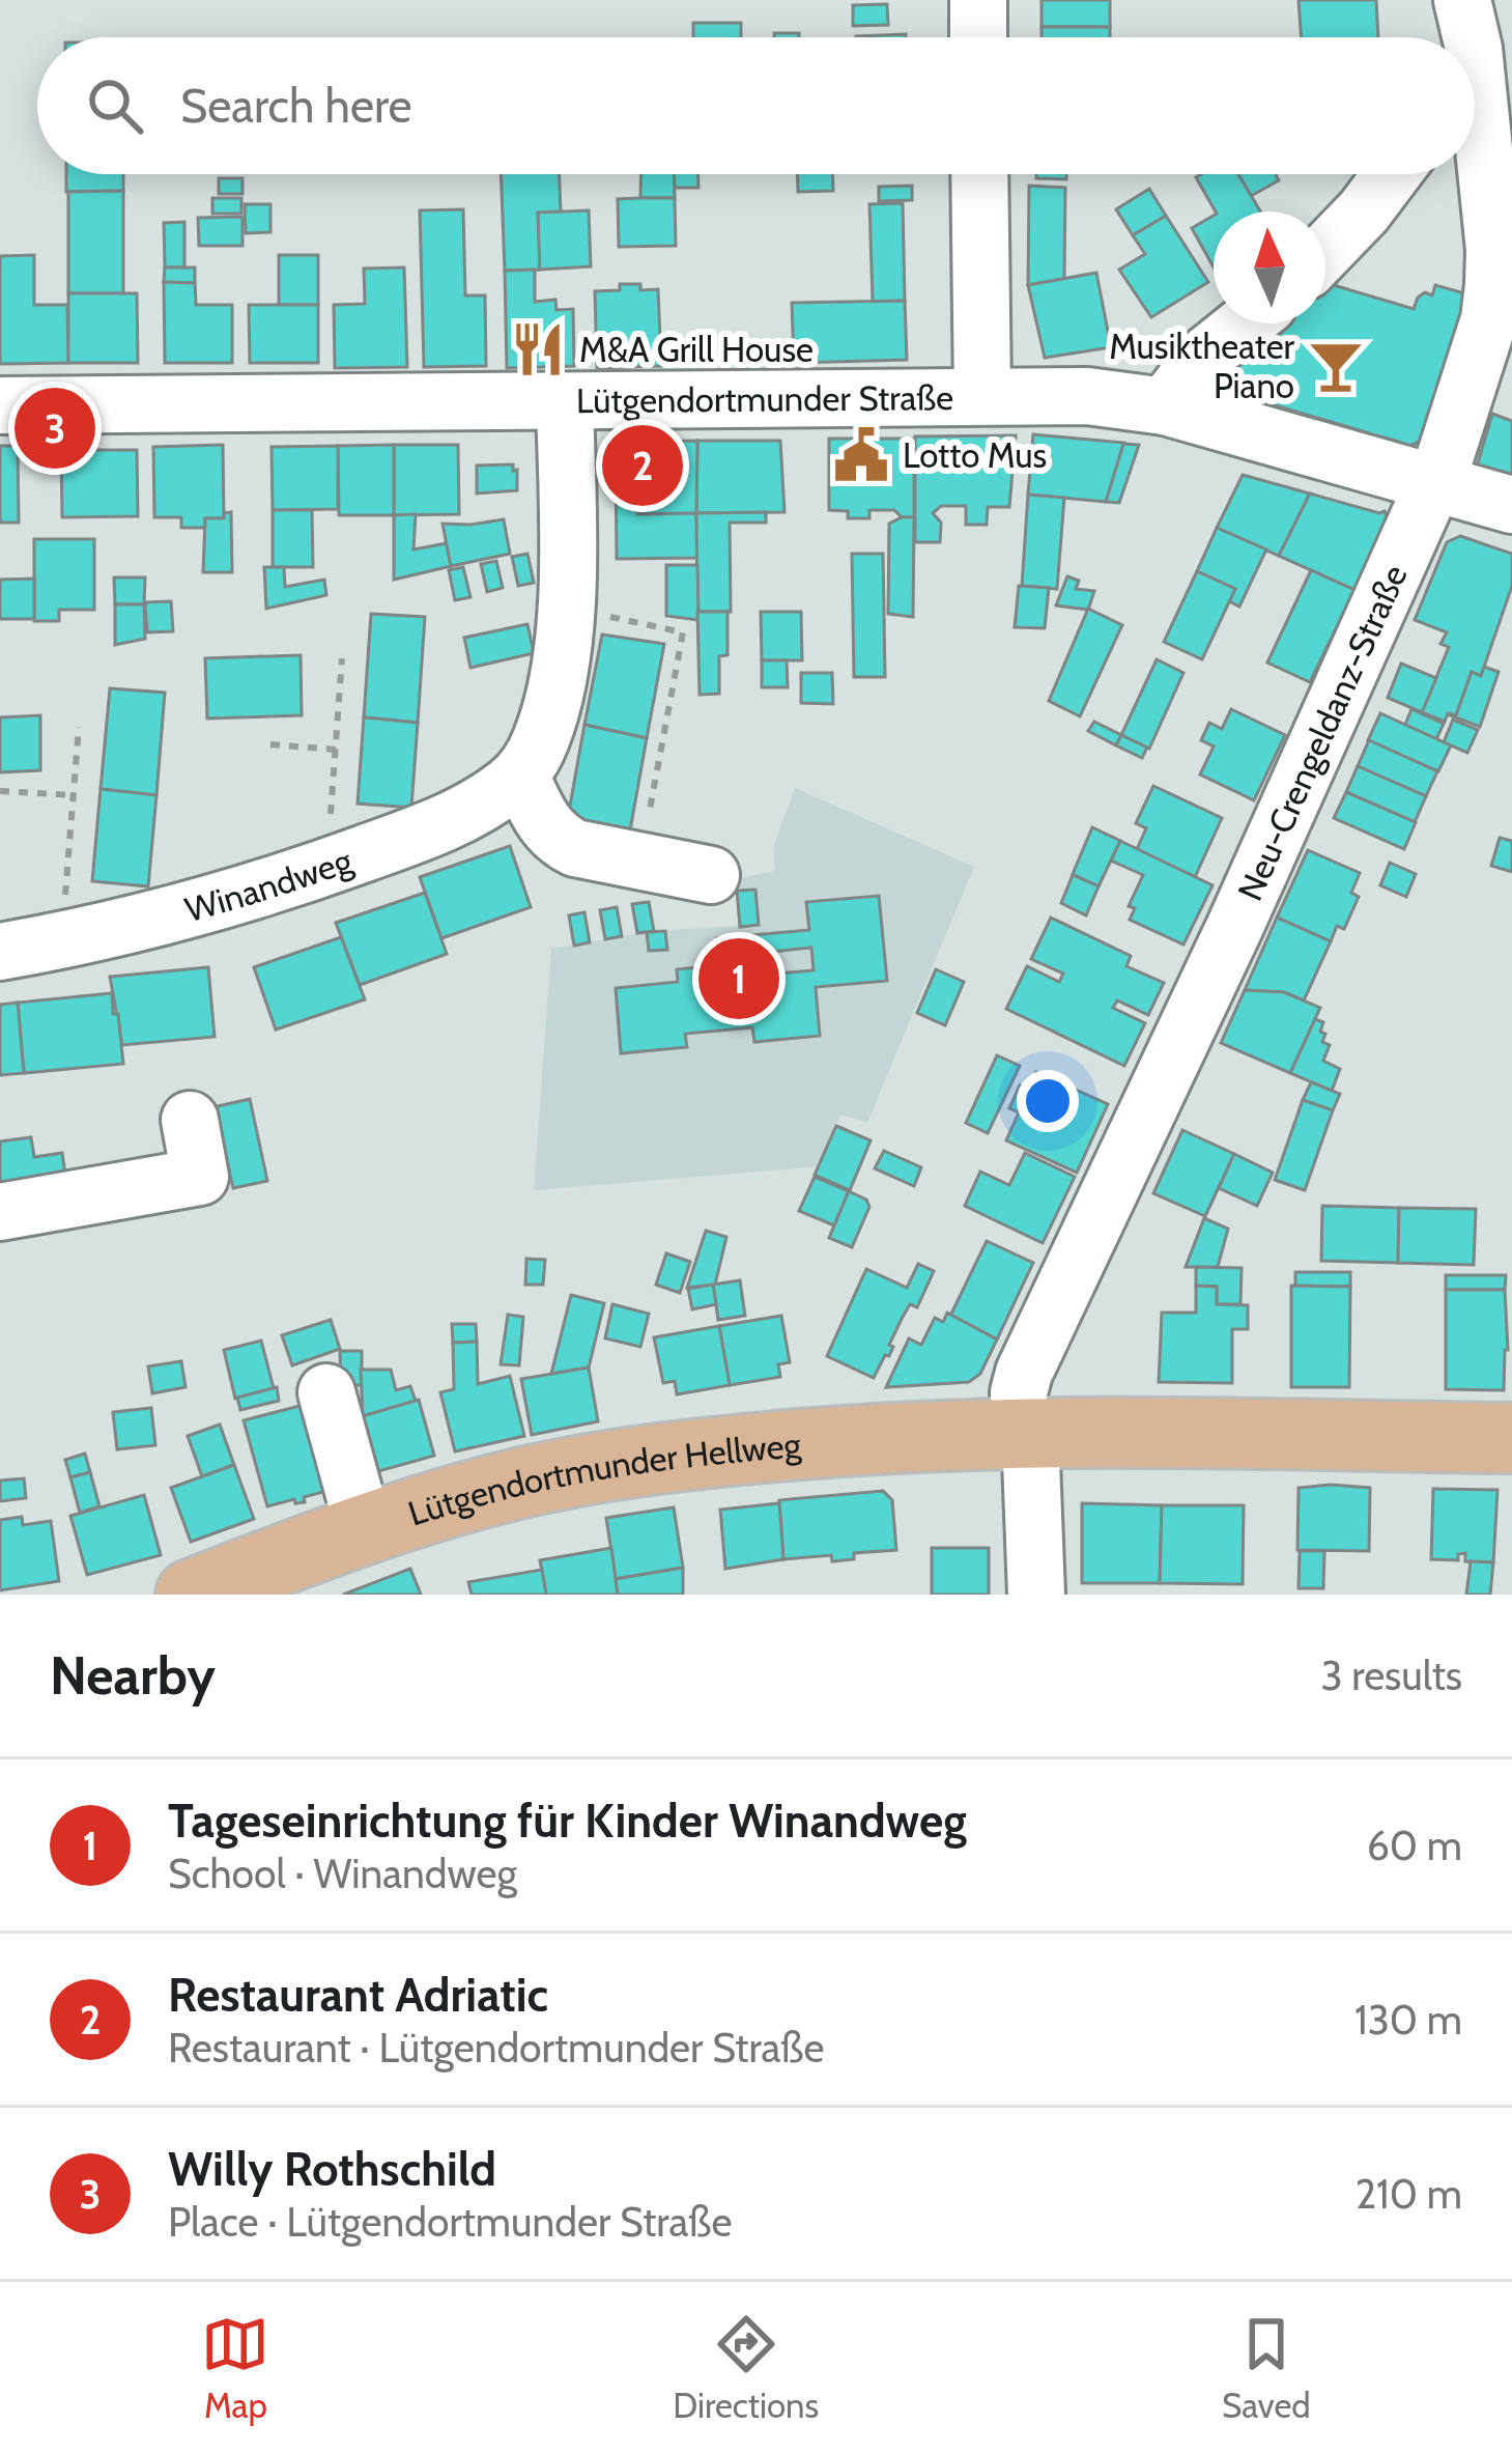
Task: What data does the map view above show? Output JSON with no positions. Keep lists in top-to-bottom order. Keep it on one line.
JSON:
{"streets":{"main road":["Lütgendortmunder Hellweg"],"street":["Lütgendortmunder Straße","Neu-Crengeldanz-Straße","Winandweg"]},"crossings":[["Lütgendortmunder Straße","Neu-Crengeldanz-Straße"],["Neu-Crengeldanz-Straße","Lütgendortmunder Hellweg"]],"places":{"restaurant":["M&A Grill House"],"bar":["Musiktheater Piano"],"public building":["Lotto Mus"]},"north":"top","page":{"search":"Search here","pins":["3","2","1"],"heading":["Nearby","3 results"],"list":[{"mark":"1","name":"Tageseinrichtung für Kinder Winandweg","note":"School · Winandweg","value":"60 m"},{"mark":"2","name":"Restaurant Adriatic","note":"Restaurant · Lütgendortmunder Straße","value":"130 m"},{"mark":"3","name":"Willy Rothschild","note":"Place · Lütgendortmunder Straße","value":"210 m"}],"nav":["Map","Directions","Saved"]}}
